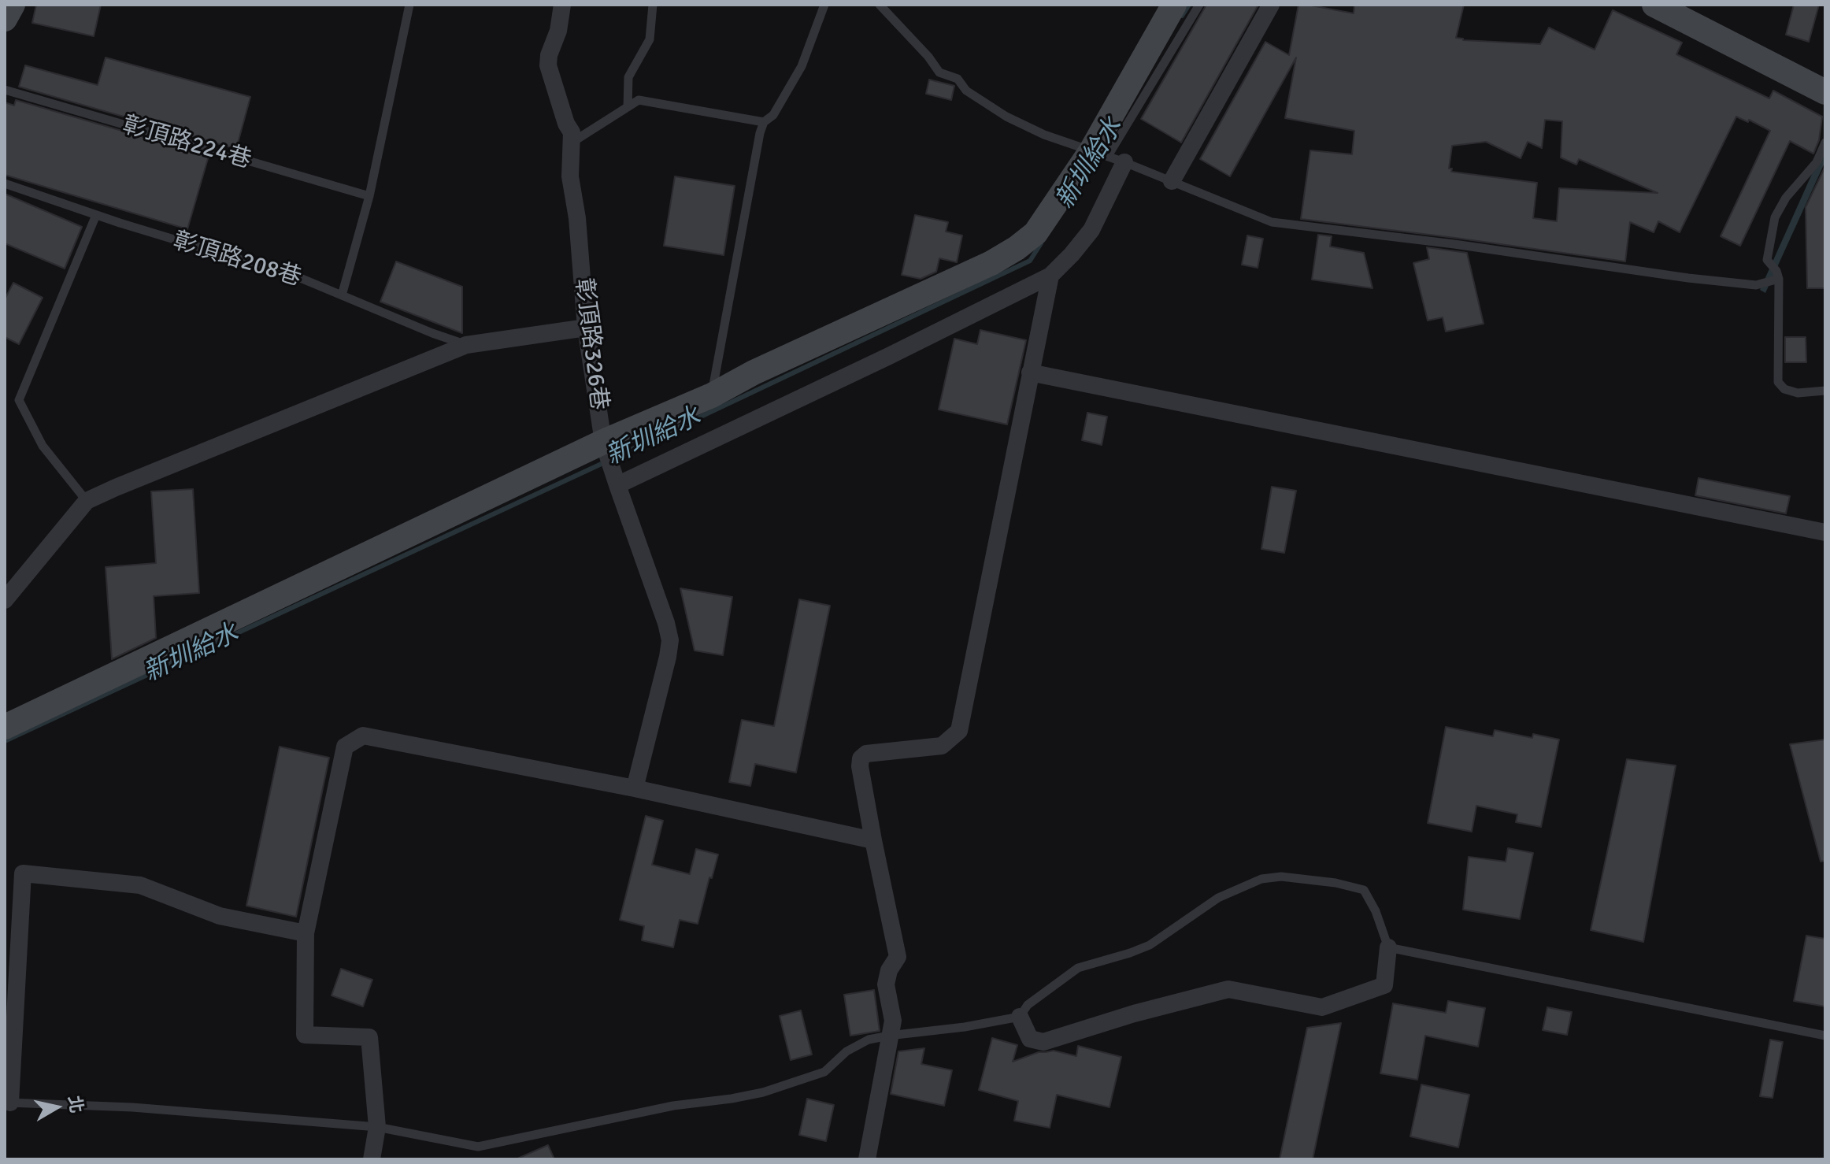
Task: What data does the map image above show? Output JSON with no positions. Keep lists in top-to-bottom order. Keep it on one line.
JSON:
{"streets":{"street":["彰頂路326巷"],"lane":["彰頂路224巷","彰頂路208巷"]},"water":["新圳給水"],"north":"right"}
